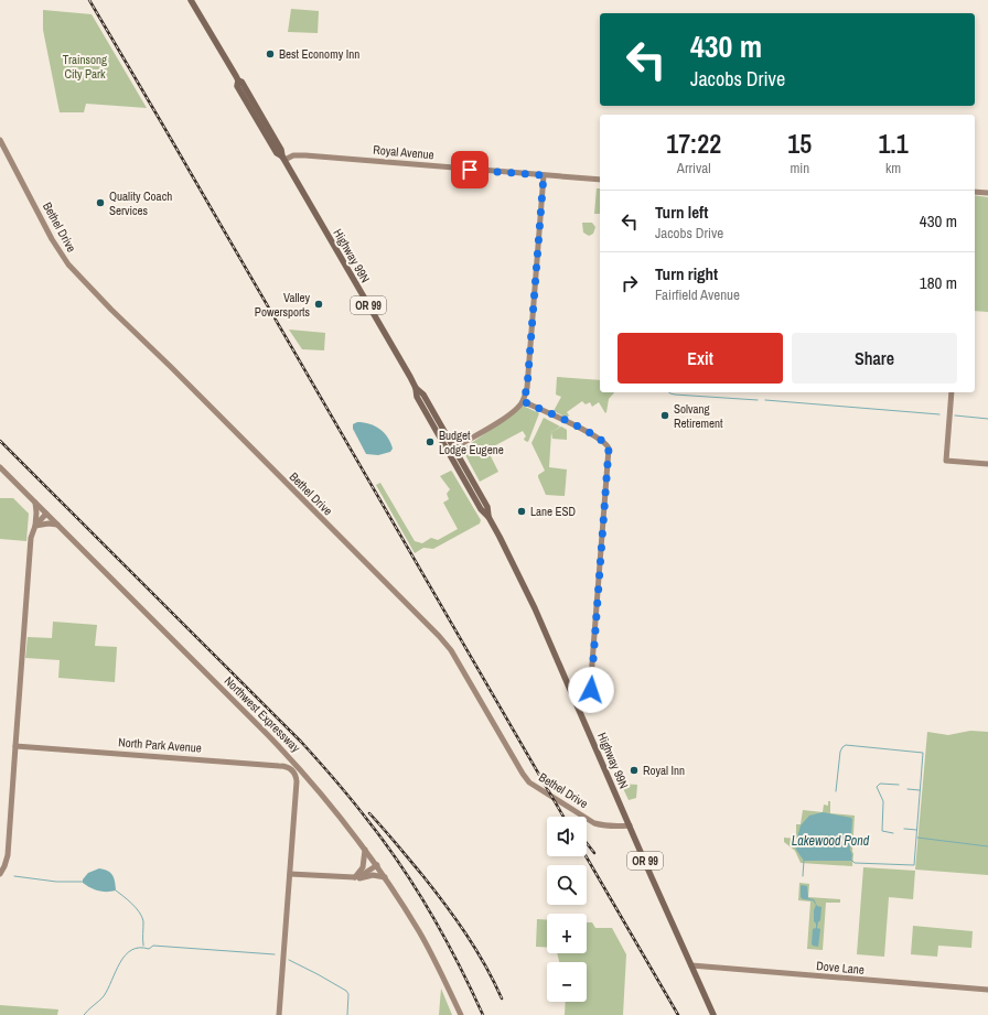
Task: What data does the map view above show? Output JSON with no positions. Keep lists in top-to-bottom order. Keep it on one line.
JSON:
{"streets":{"main road":["Highway 99N","OR 99"],"street":["Royal Avenue","Bethel Drive","Northwest Expressway","North Park Avenue","Dove Lane"]},"crossings":[["Royal Avenue","Highway 99N"],["Bethel Drive","Highway 99N"],["Highway 99N","Dove Lane"]],"water":["Lakewood Pond"],"parks":["Trainsong City Park"],"places":["Best Economy Inn","Quality Coach Services","Valley Powersports","Solvang Retirement","Budget Lodge Eugene","Lane ESD","Royal Inn"],"page":{"turn":["430 m","Jacobs Drive"],"eta":["17:22","Arrival","15","min","1.1","km"],"list":[{"name":"Turn left","note":"Jacobs Drive","value":"430 m"},{"name":"Turn right","note":"Fairfield Avenue","value":"180 m"}],"buttons":["Exit","Share"],"map_buttons":["+","−"]}}
